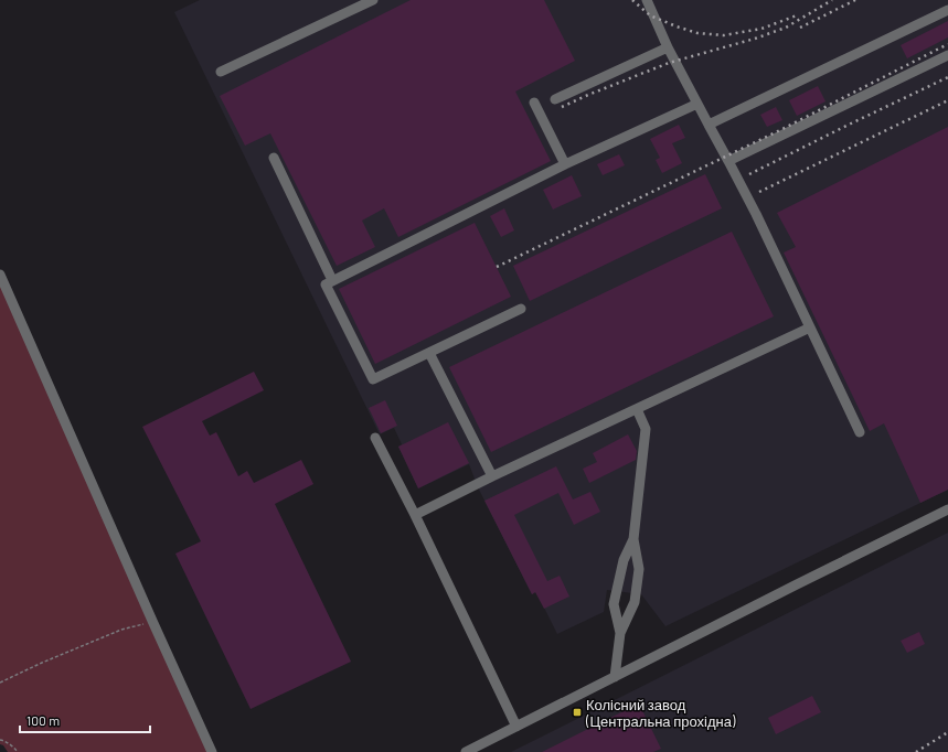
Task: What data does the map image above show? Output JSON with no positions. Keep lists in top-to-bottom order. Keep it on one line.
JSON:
{"places":{"transit":["Колісний завод (Центральна прохідна)"]},"scale_bar":"100 m"}
